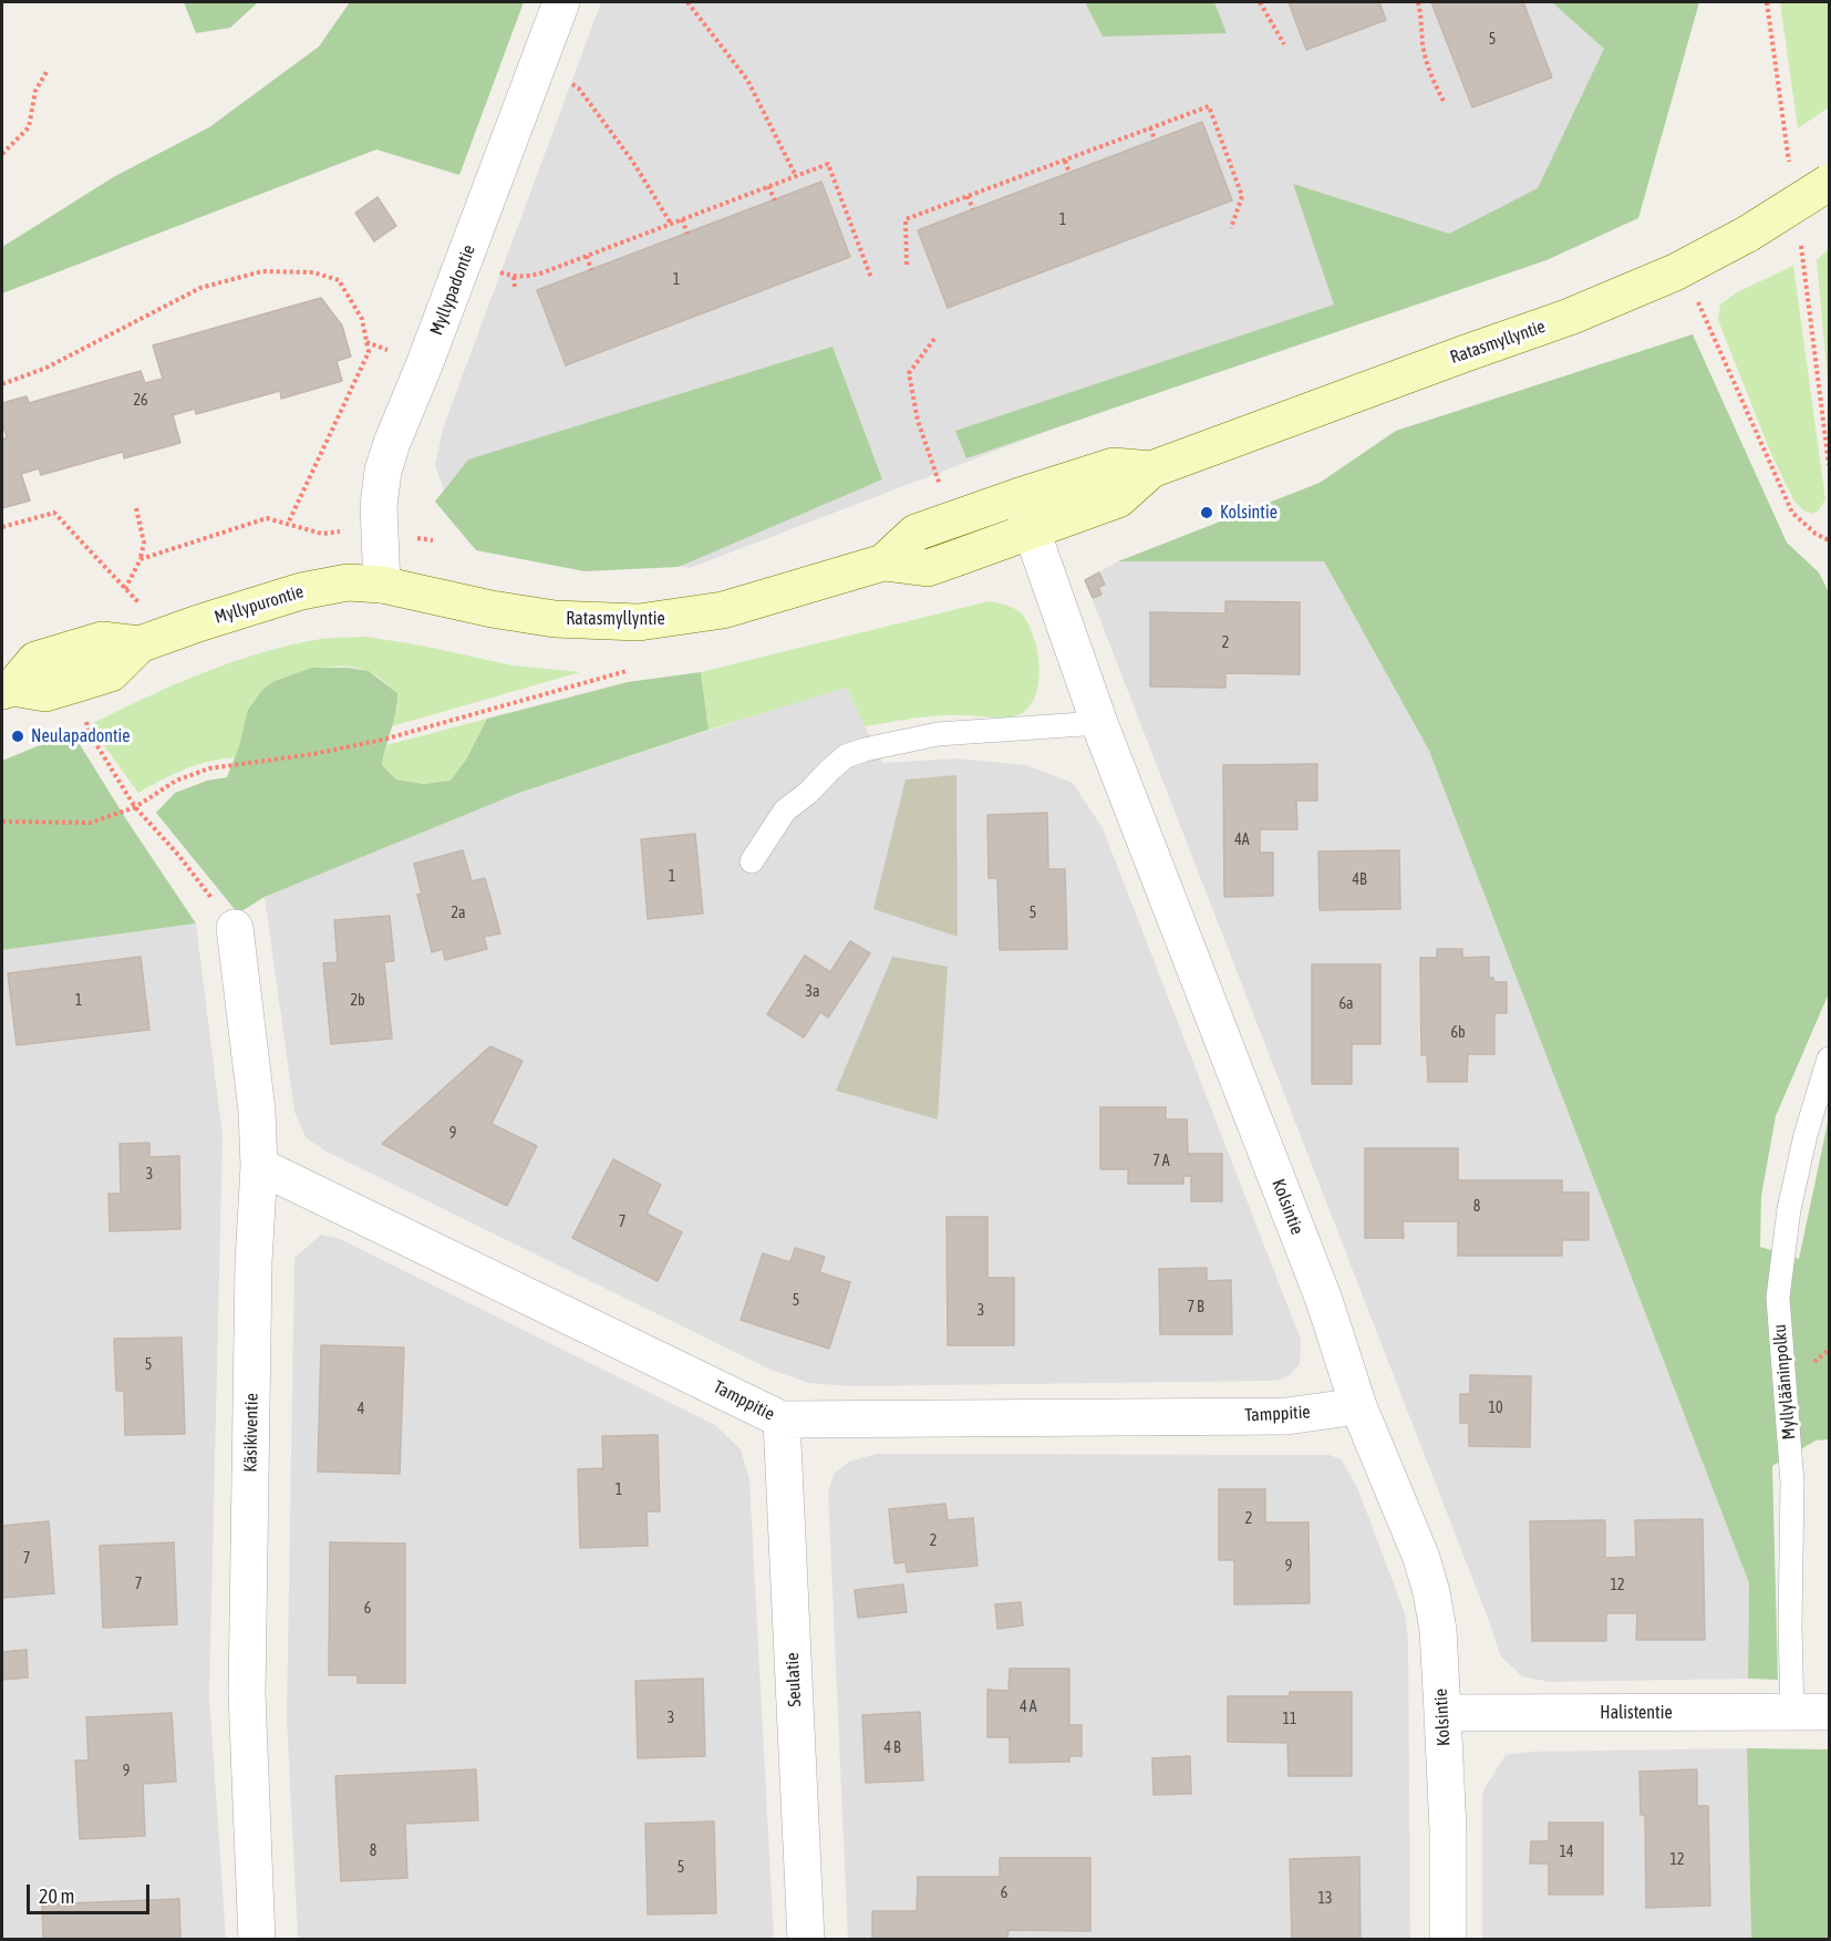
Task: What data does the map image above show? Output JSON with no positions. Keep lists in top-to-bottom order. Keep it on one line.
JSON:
{"streets":{"main road":["Ratasmyllyntie","Myllypurontie"],"street":["Myllypadontie","Kolsintie","Tamppitie","Käsikiventie","Seulatie","Halistentie"],"lane":["Myllylääninpolku"]},"crossings":[["Myllypadontie","Ratasmyllyntie"],["Myllypadontie","Myllypurontie"],["Ratasmyllyntie","Myllypurontie"],["Ratasmyllyntie","Kolsintie"],["Kolsintie","Tamppitie"],["Kolsintie","Halistentie"],["Myllylääninpolku","Halistentie"],["Tamppitie","Käsikiventie"],["Tamppitie","Seulatie"]],"places":["Kolsintie","Neulapadontie"],"house_numbers":["5","1","1","26","2","4A","1","4B","2a","5","3a","1","2b","6a","6b","9","7 A","3","8","7","5","7 B","3","5","10","4","1","2","2","7","9","7","12","6","4 A","3","11","4 B","9","8","14","12","5","6","13"],"scale_bar":"20 m"}
